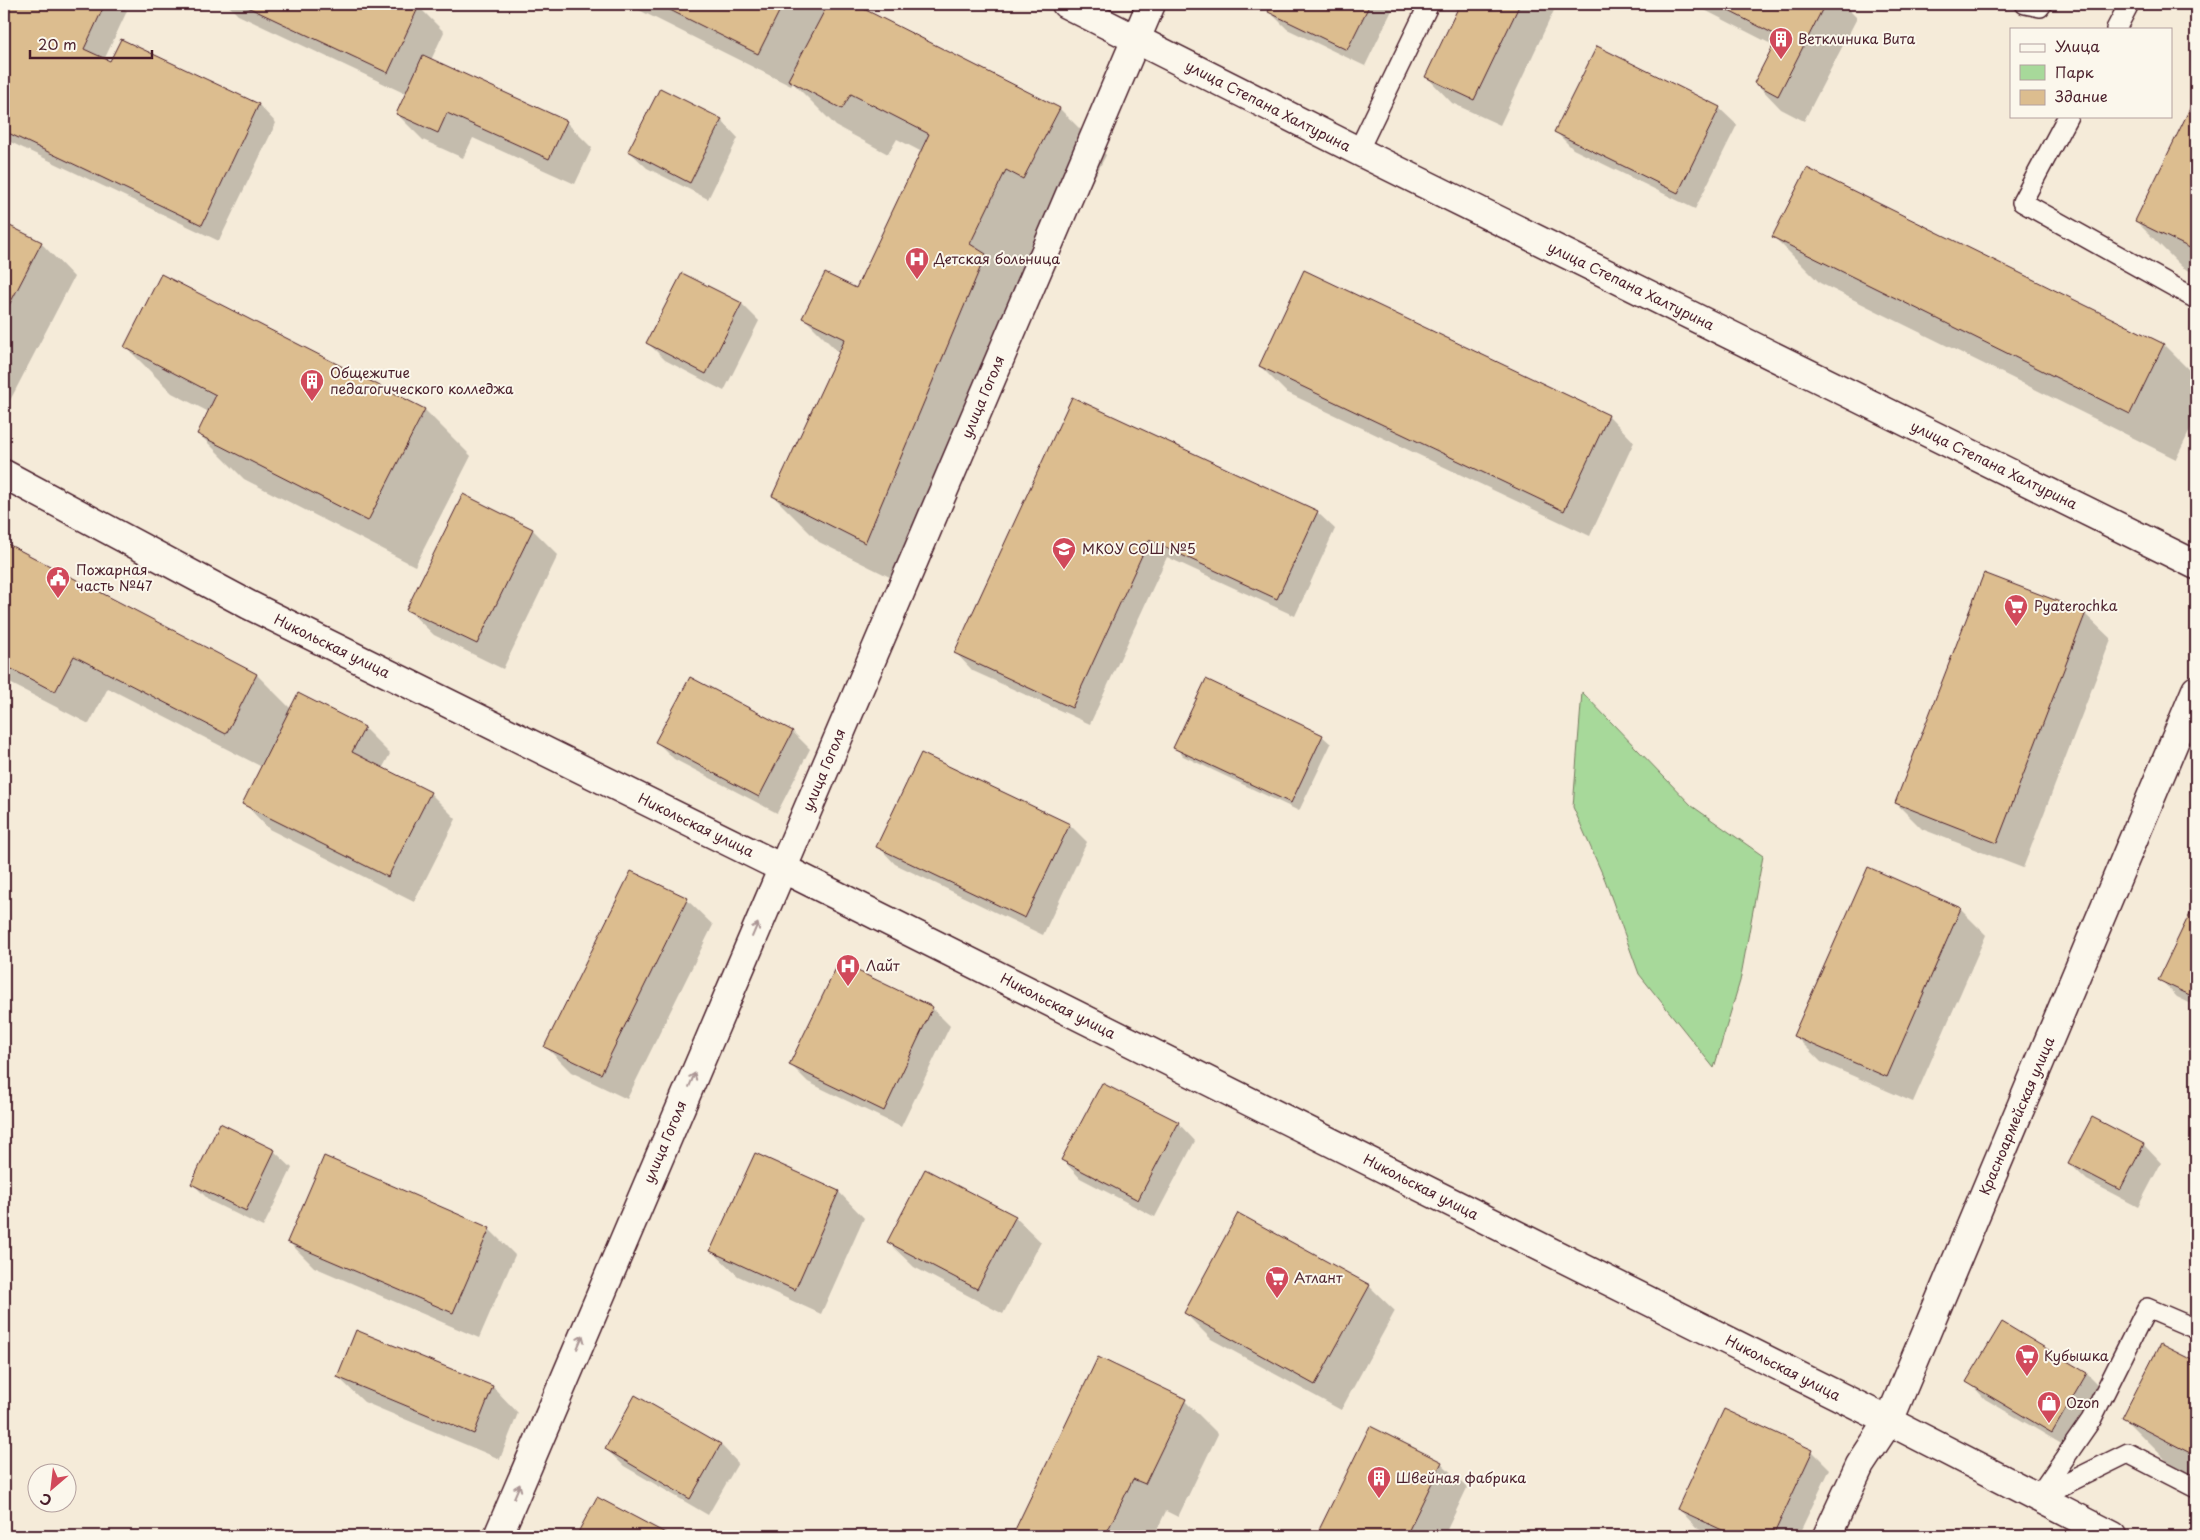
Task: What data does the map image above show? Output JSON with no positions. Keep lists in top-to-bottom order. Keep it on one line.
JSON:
{"streets":{"street":["улица Степана Халтурина","улица Гоголя","Никольская улица","Красноармейская улица"]},"crossings":[["улица Степана Халтурина","улица Гоголя"],["улица Гоголя","Никольская улица"],["Никольская улица","Красноармейская улица"]],"one_way":["улица Гоголя"],"places":{"building":["Ветклиника Вита","Общежитие педагогического колледжа","Швейная фабрика"],"hospital":["Детская больница","Лайт"],"school or university":["МКОУ СОШ №5"],"public building":["Пожарная часть №47"],"supermarket":["Pyaterochka","Атлант","Кубышка"],"shop":["Ozon"]},"legend":["Улица","Парк","Здание"],"scale_bar":"20 m","north":"bottom left"}
